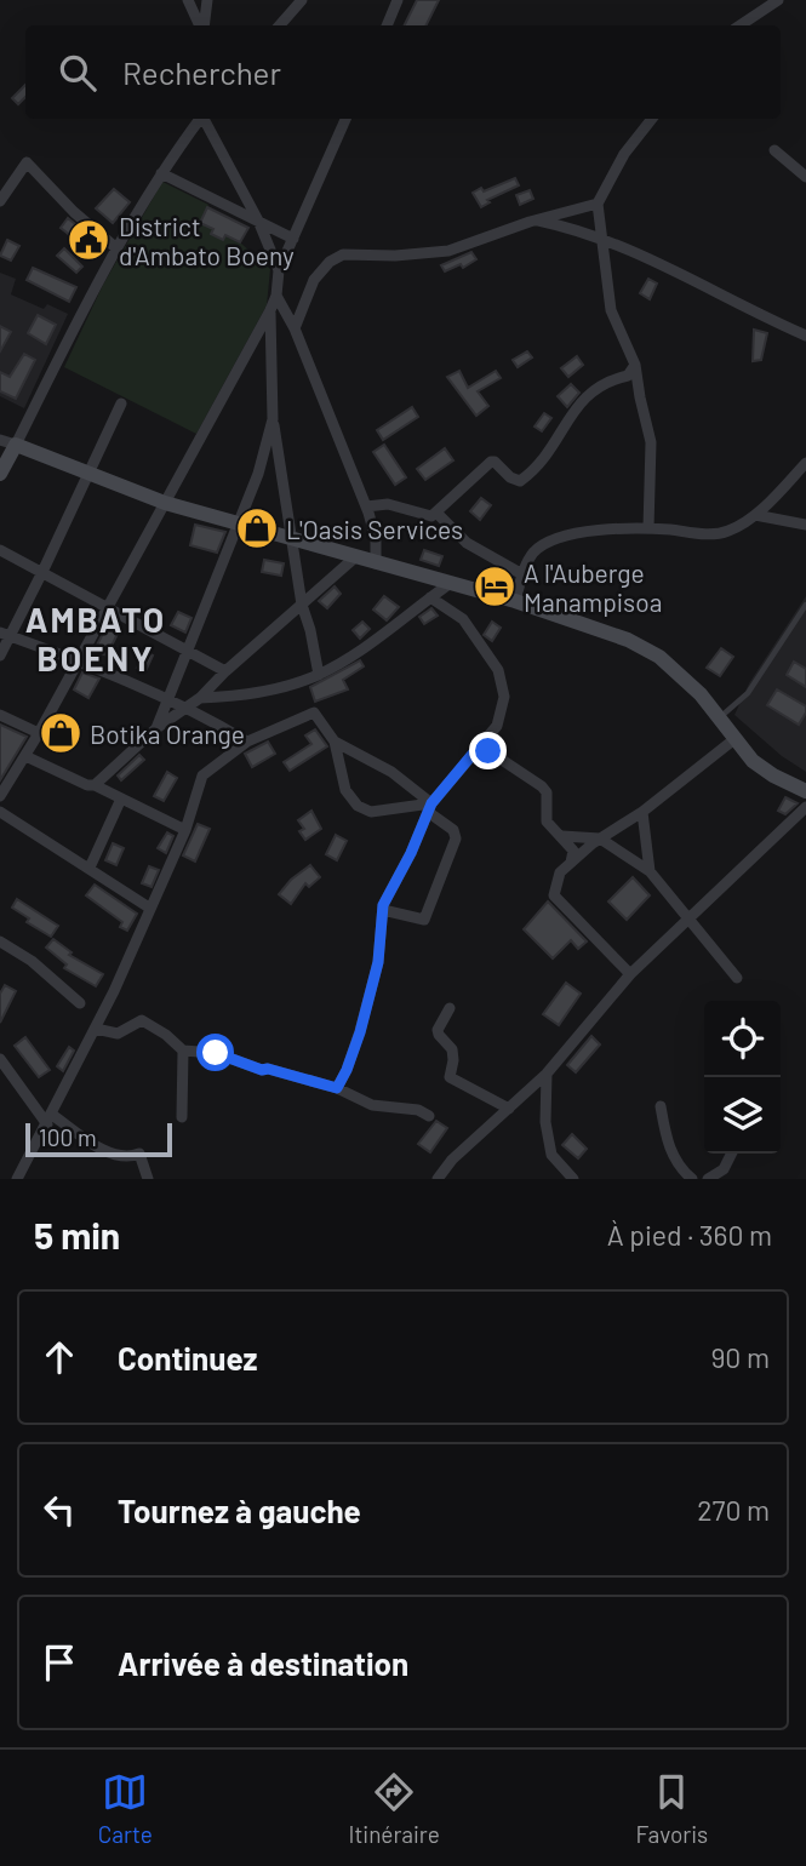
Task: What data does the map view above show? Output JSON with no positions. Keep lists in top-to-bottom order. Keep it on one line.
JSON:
{"districts":["AMBATO BOENY"],"places":{"public building":["District d'Ambato Boeny"],"shop":["L'Oasis Services","Botika Orange"],"hotel":["A l'Auberge Manampisoa"]},"scale_bar":"100 m","page":{"search":"Rechercher","scale":"100 m","heading":["5 min","À pied · 360 m"],"list":[["Continuez","90 m"],["Tournez à gauche","270 m"],"Arrivée à destination"],"nav":["Carte","Itinéraire","Favoris"]}}
